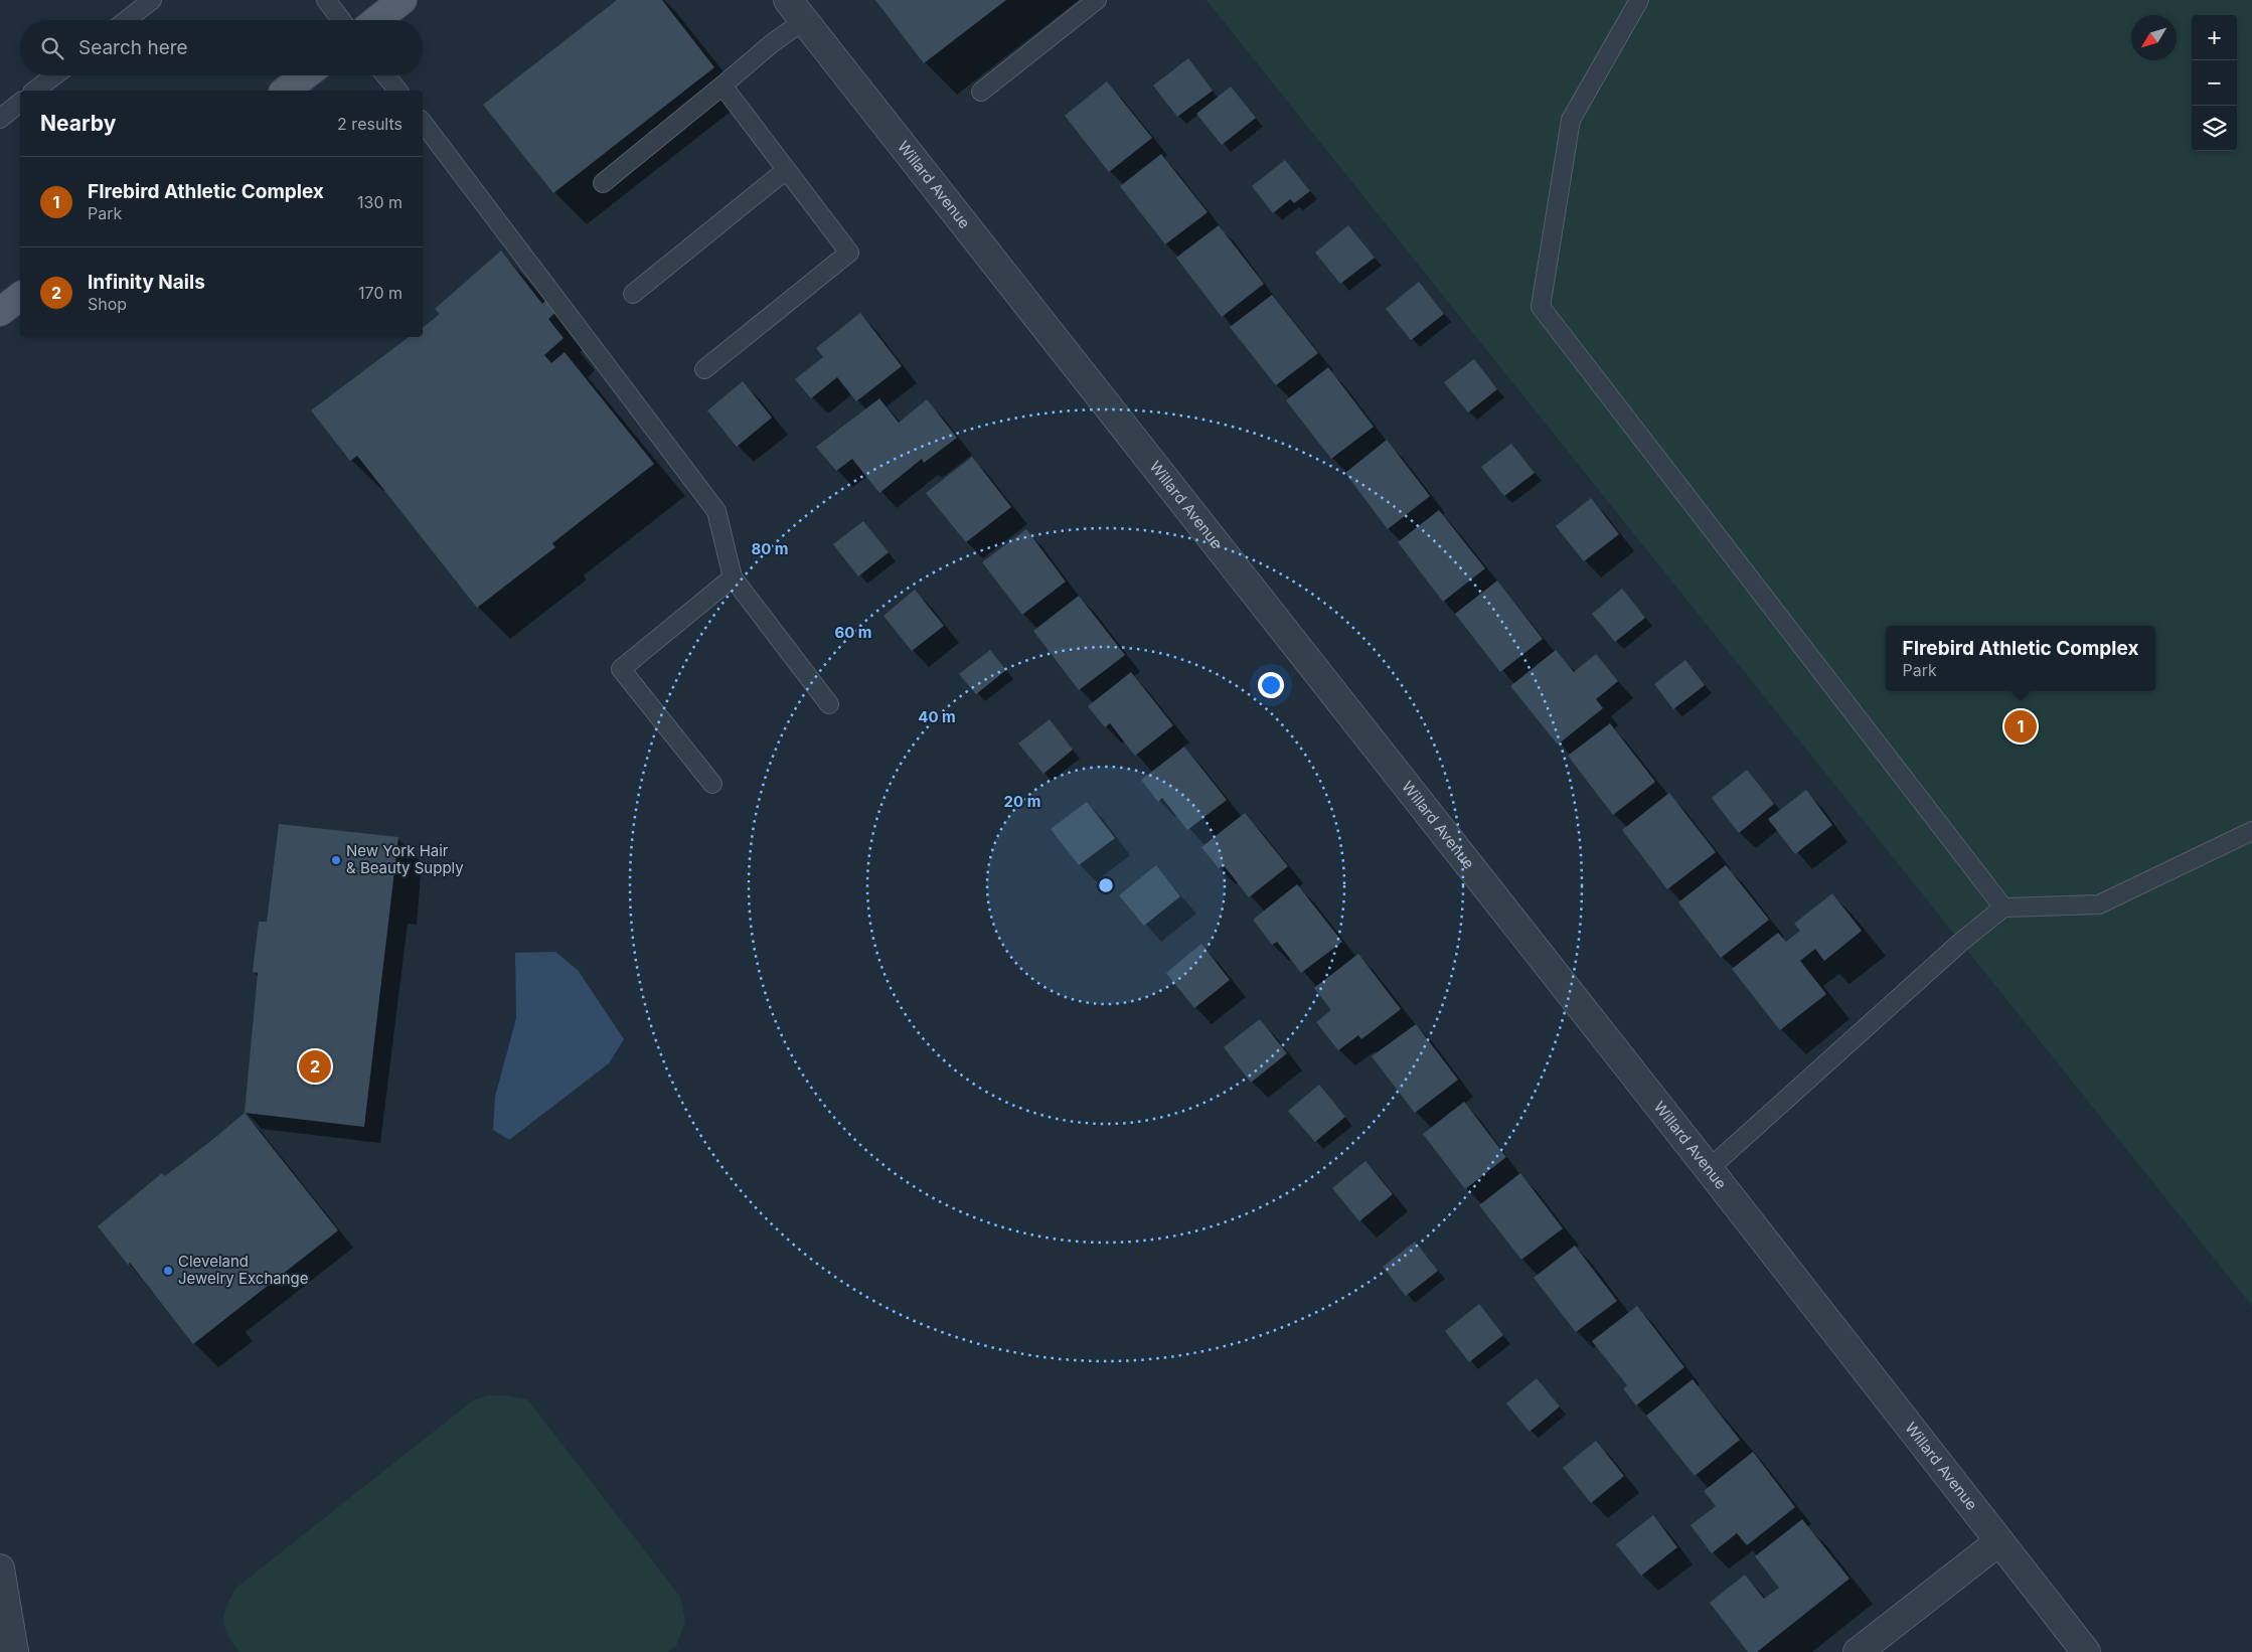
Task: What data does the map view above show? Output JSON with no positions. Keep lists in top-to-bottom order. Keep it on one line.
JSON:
{"streets":{"street":["Willard Avenue"]},"places":["New York Hair & Beauty Supply","Cleveland Jewelry Exchange"],"north":"bottom left","page":{"map_buttons":["+","−"],"search":"Search here","heading":["Nearby","2 results"],"list":[{"mark":"1","name":"FIrebird Athletic Complex","note":"Park","value":"130 m"},{"mark":"2","name":"Infinity Nails","note":"Shop","value":"170 m"}],"popup":["FIrebird Athletic Complex","Park"],"pins":["1","2"]},"rings":["80 m","60 m","40 m","20 m"]}
